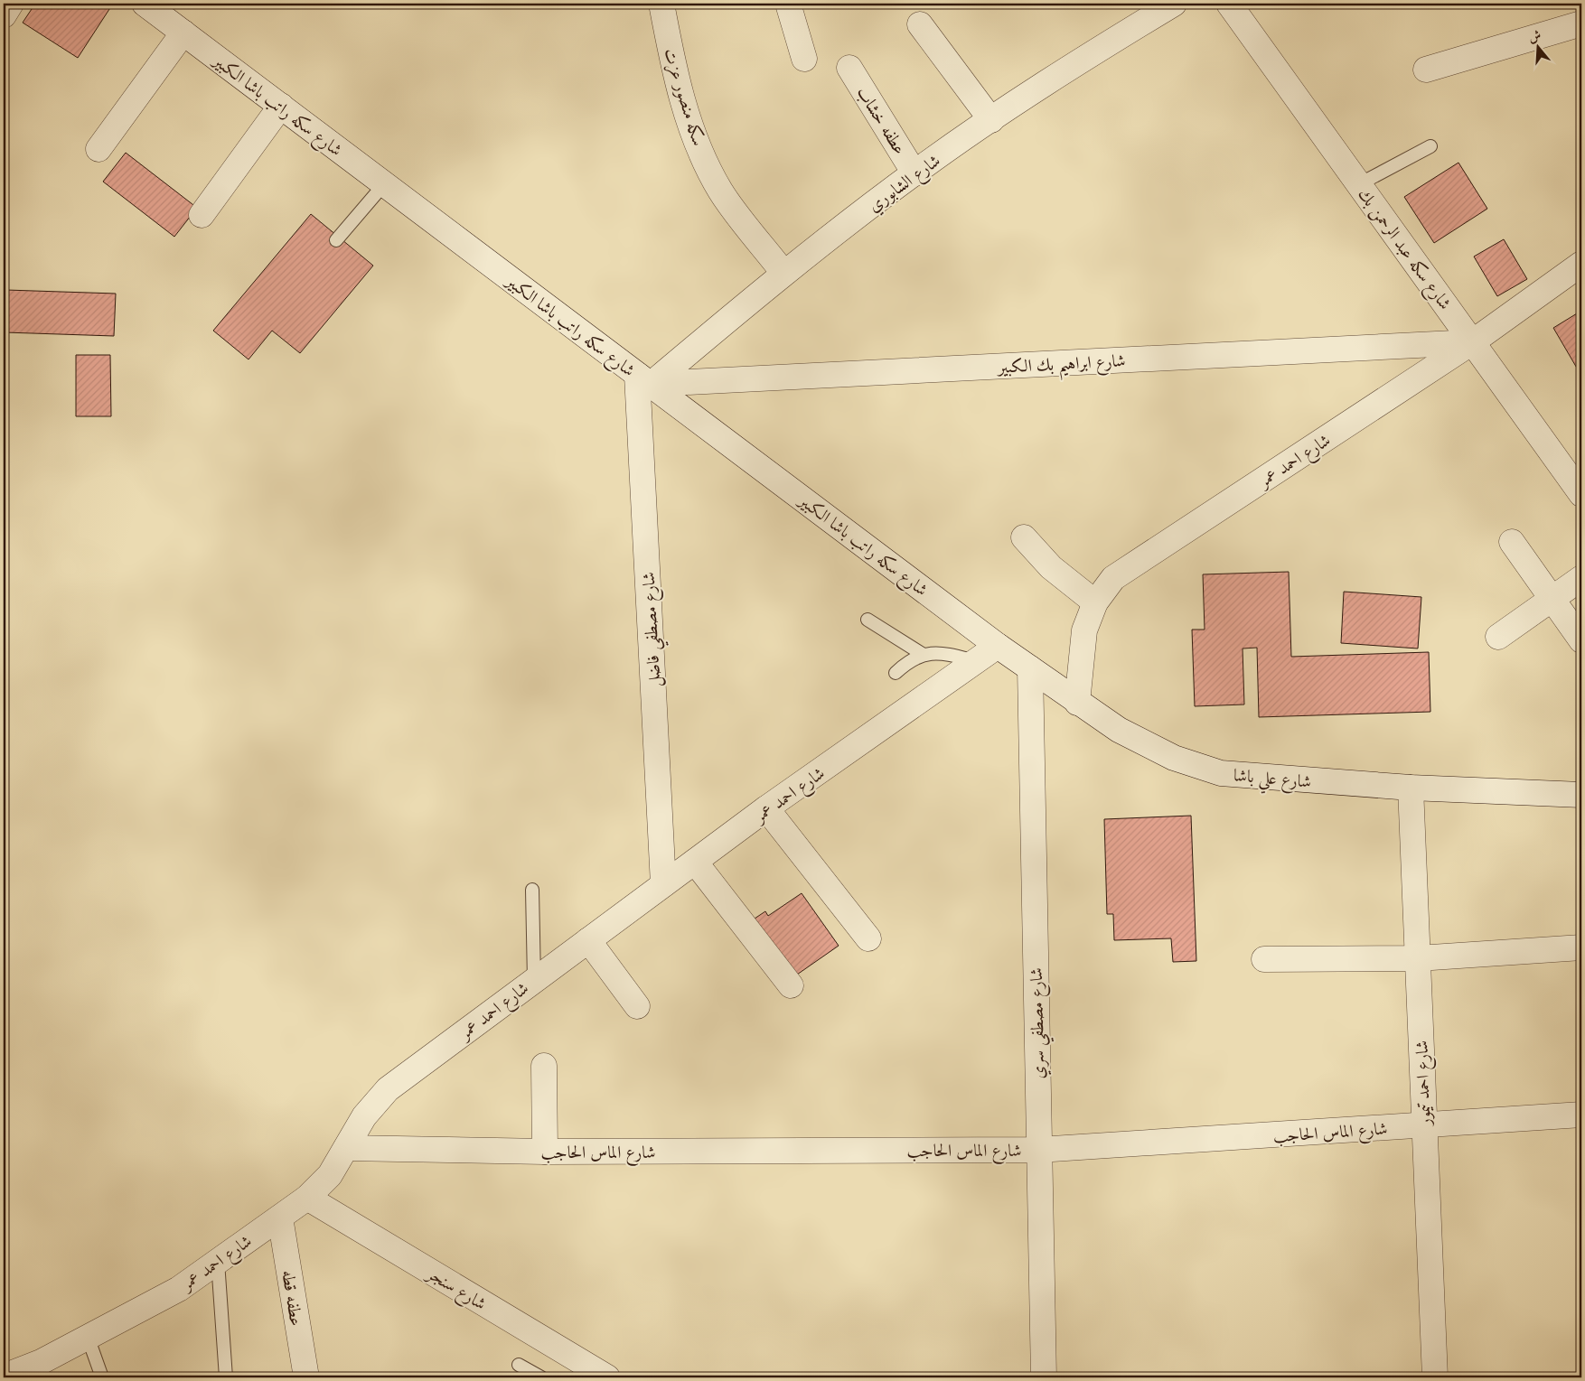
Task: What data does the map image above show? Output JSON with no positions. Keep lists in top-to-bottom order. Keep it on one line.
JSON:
{"streets":{"street":["سكه منصور عزت","شارع سكه راتب باشا الكبير","عطفه خشاب","شارع الشابوري","شارع سكه عبد الرحمن بك","شارع ابراهيم بك الكبير","شارع احمد عمر","شارع مصطفي فاضل","شارع علي باشا","شارع مصطفي سري","شارع احمد تيمور","شارع الماس الحاجب","شارع سنجر","عطفه قطه"]},"crossings":[["سكه منصور عزت","شارع الشابوري"],["شارع سكه راتب باشا الكبير","شارع الشابوري"],["شارع سكه راتب باشا الكبير","شارع ابراهيم بك الكبير"],["شارع سكه راتب باشا الكبير","شارع احمد عمر"],["شارع سكه راتب باشا الكبير","شارع مصطفي فاضل"],["شارع سكه راتب باشا الكبير","شارع علي باشا"],["عطفه خشاب","شارع الشابوري"],["شارع الشابوري","شارع ابراهيم بك الكبير"],["شارع الشابوري","شارع مصطفي فاضل"],["شارع سكه عبد الرحمن بك","شارع ابراهيم بك الكبير"],["شارع سكه عبد الرحمن بك","شارع احمد عمر"],["شارع ابراهيم بك الكبير","شارع احمد عمر"],["شارع ابراهيم بك الكبير","شارع مصطفي فاضل"],["شارع احمد عمر","شارع مصطفي فاضل"],["شارع احمد عمر","شارع علي باشا"],["شارع احمد عمر","شارع الماس الحاجب"],["شارع احمد عمر","شارع سنجر"],["شارع احمد عمر","عطفه قطه"],["شارع علي باشا","شارع مصطفي سري"],["شارع علي باشا","شارع احمد تيمور"],["شارع مصطفي سري","شارع الماس الحاجب"],["شارع احمد تيمور","شارع الماس الحاجب"]],"north":"top"}
